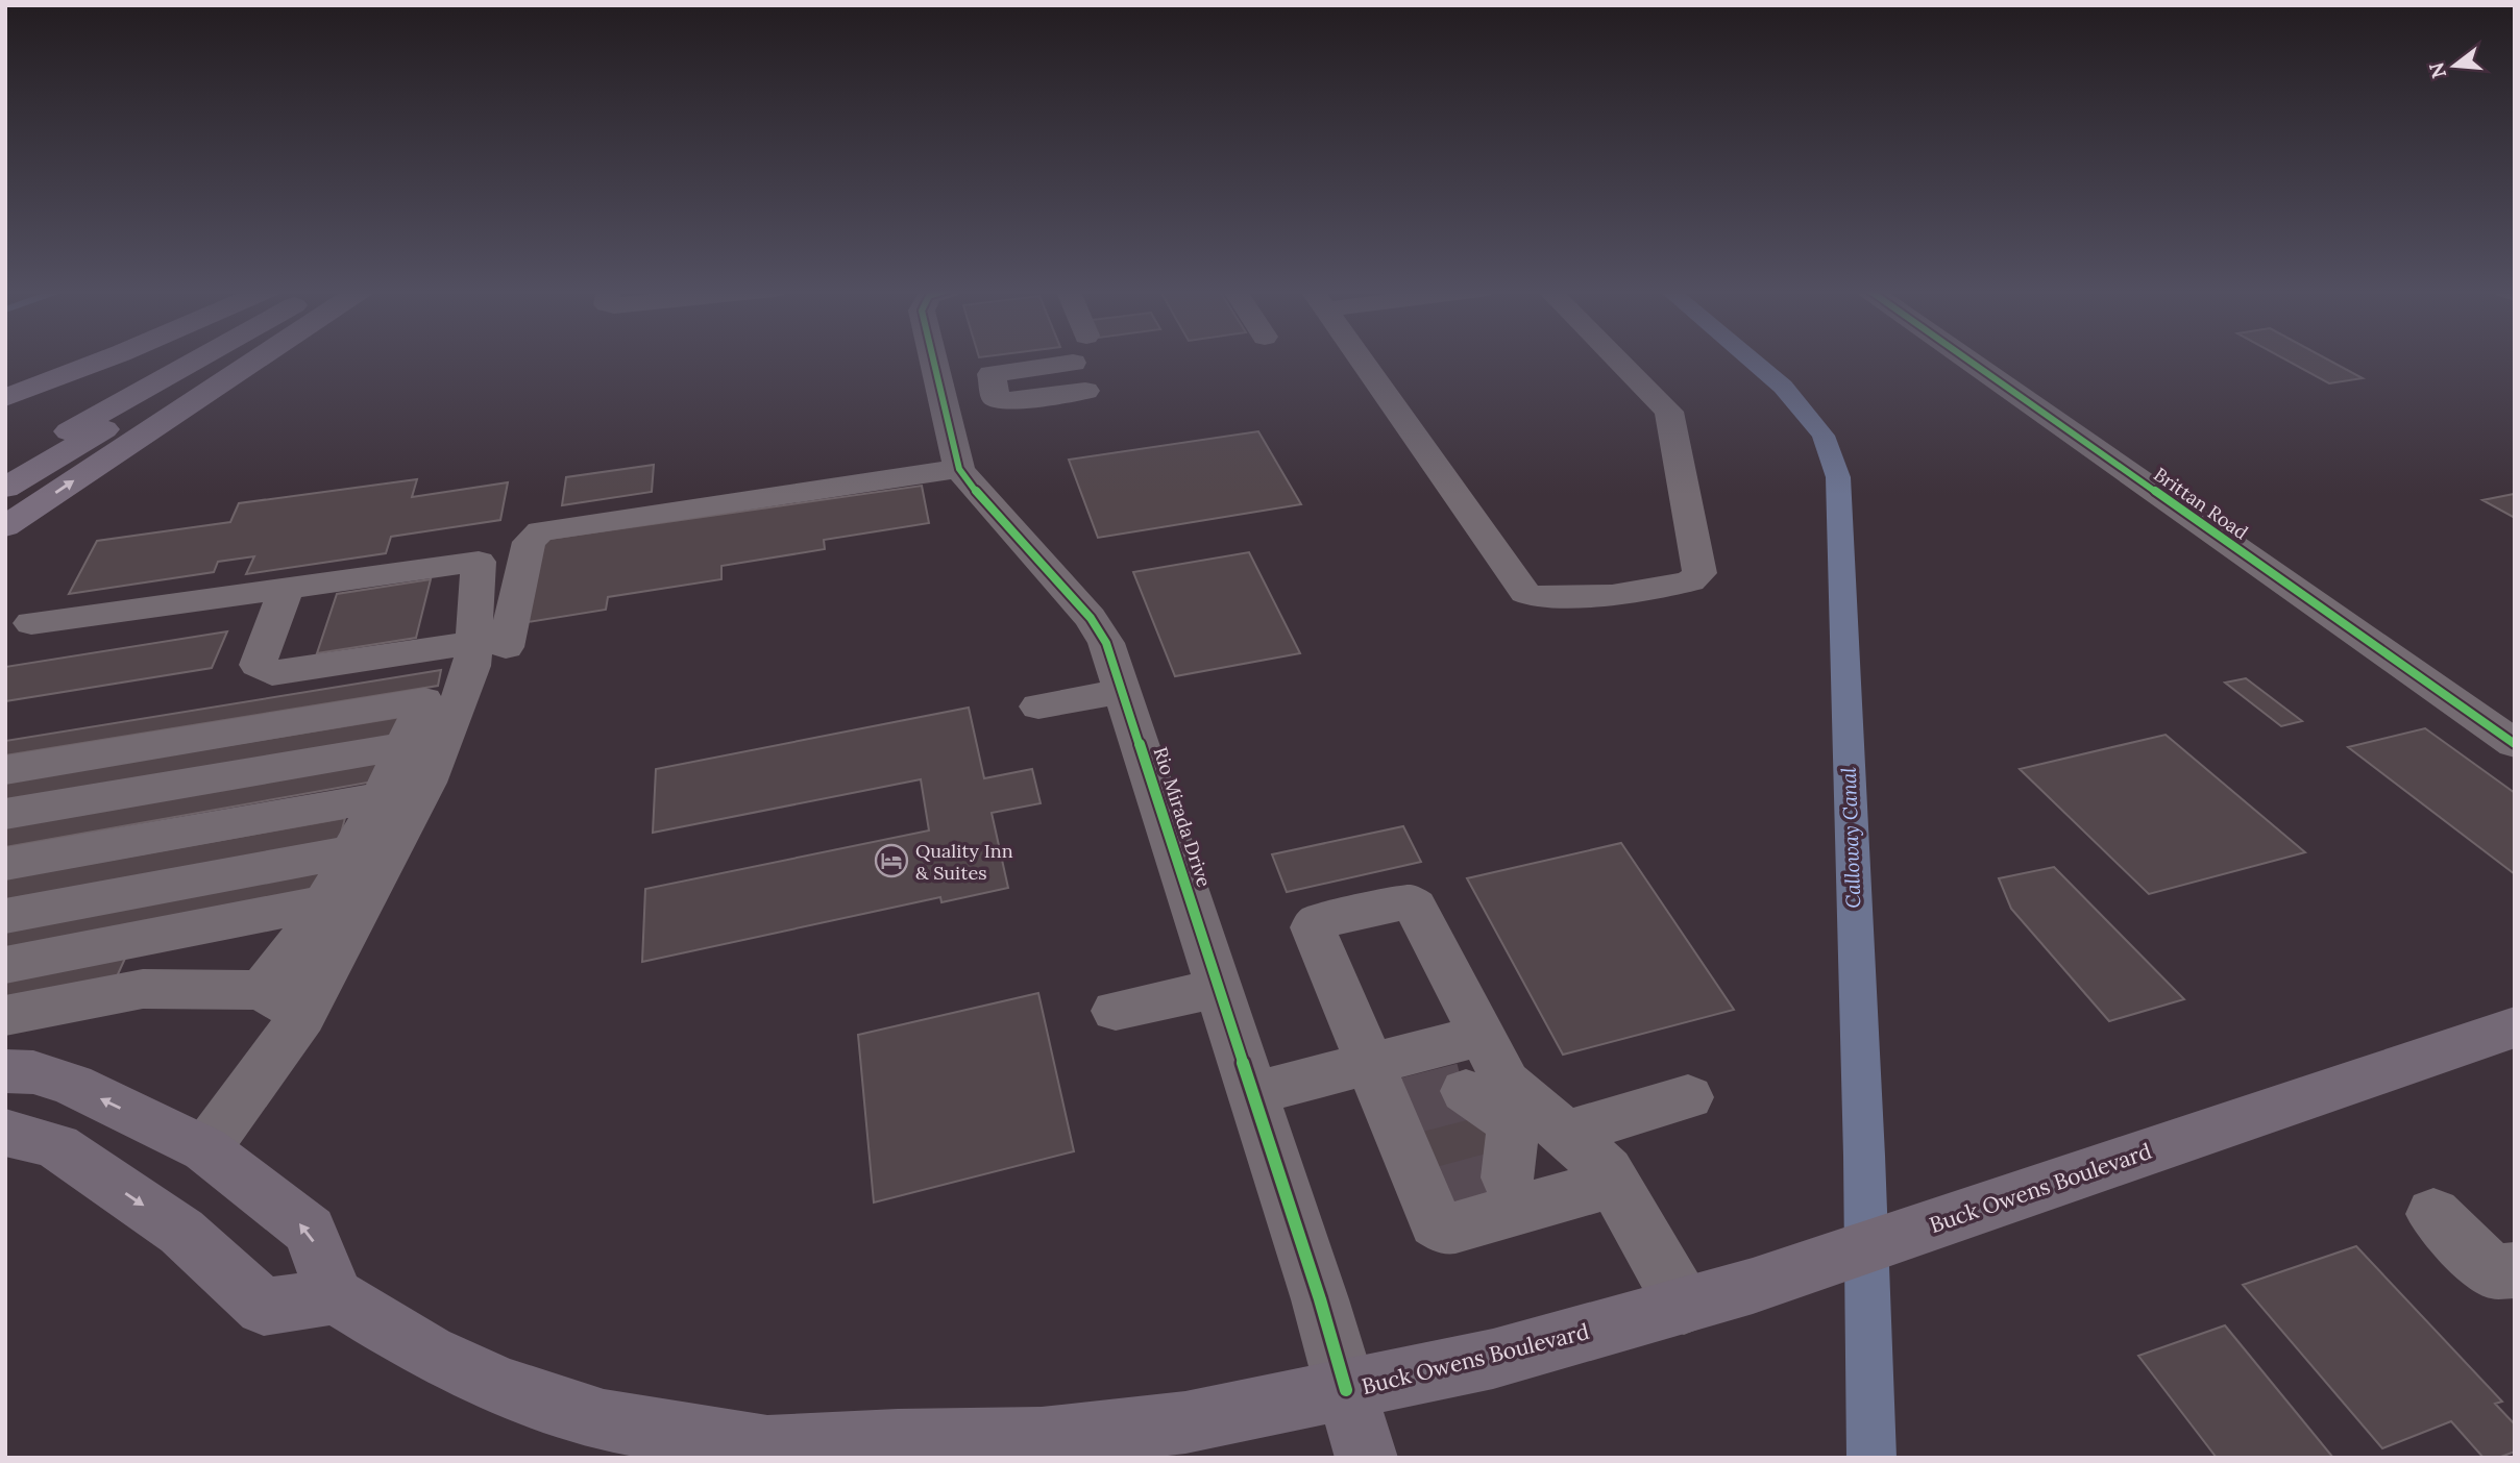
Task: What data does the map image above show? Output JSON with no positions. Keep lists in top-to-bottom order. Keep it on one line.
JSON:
{"streets":{"main road":["Buck Owens Boulevard"],"street":["Brittan Road","Rio Mirada Drive"]},"crossings":[["Rio Mirada Drive","Buck Owens Boulevard"]],"water":["Calloway Canal"],"places":{"hotel":["Quality Inn & Suites"]},"north":"left"}
